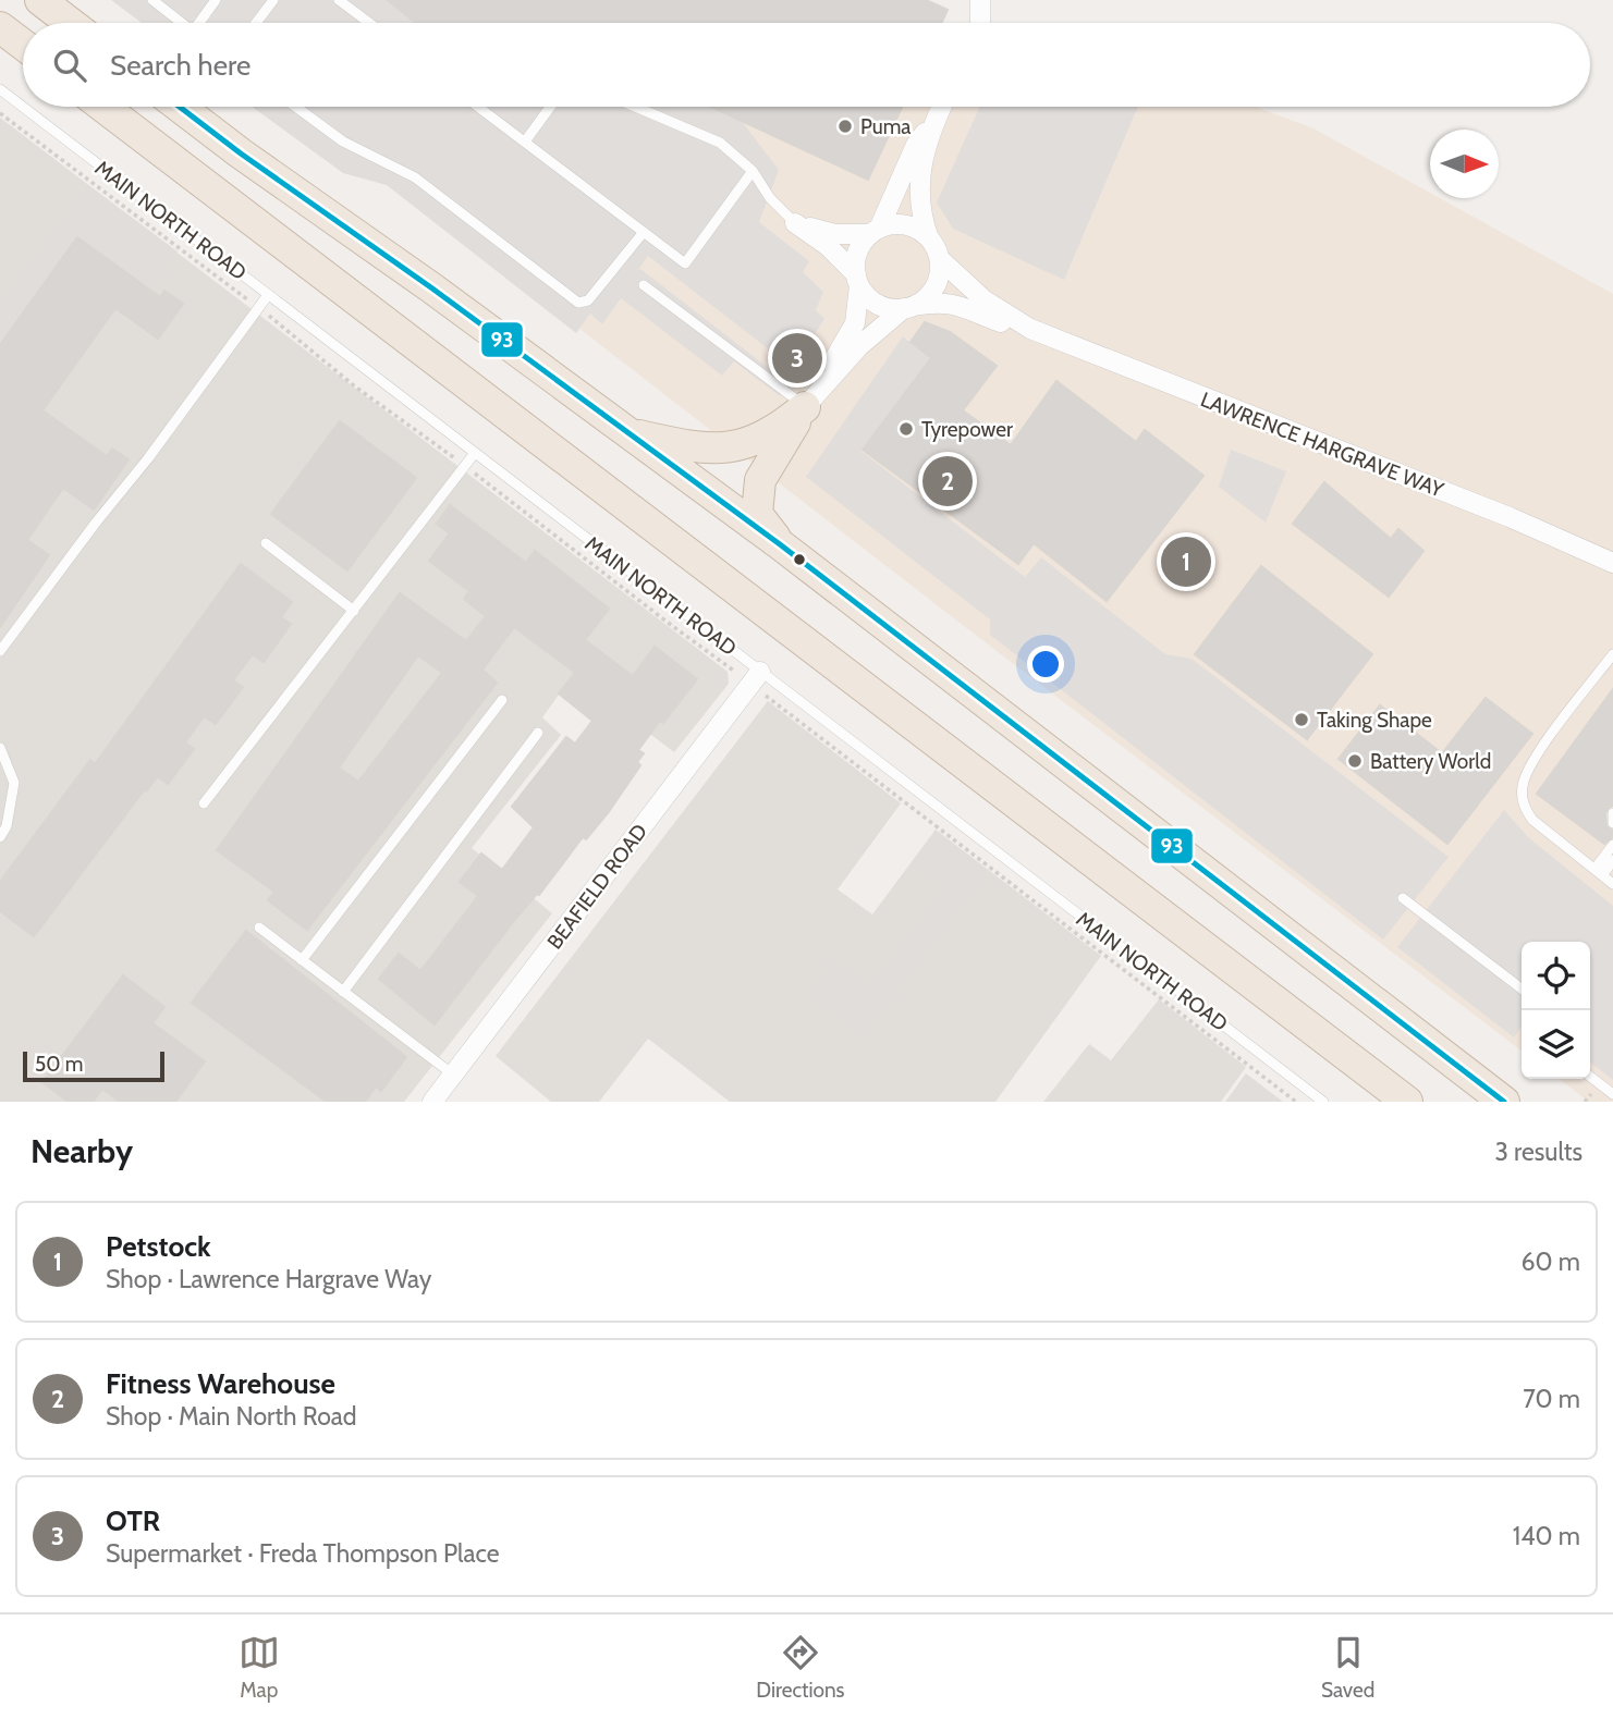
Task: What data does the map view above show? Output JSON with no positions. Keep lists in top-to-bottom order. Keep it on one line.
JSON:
{"streets":{"street":["LAWRENCE HARGRAVE WAY","BEAFIELD ROAD"],"lane":["MAIN NORTH ROAD"]},"crossings":[["MAIN NORTH ROAD","BEAFIELD ROAD"]],"places":["Puma","Tyrepower","Taking Shape","Battery World"],"lines":["transit line 93"],"scale_bar":"50 m","north":"right","page":{"search":"Search here","pins":["3","2","1"],"scale":"50 m","heading":["Nearby","3 results"],"list":[{"mark":"1","name":"Petstock","note":"Shop · Lawrence Hargrave Way","value":"60 m"},{"mark":"2","name":"Fitness Warehouse","note":"Shop · Main North Road","value":"70 m"},{"mark":"3","name":"OTR","note":"Supermarket · Freda Thompson Place","value":"140 m"}],"nav":["Map","Directions","Saved"]}}
